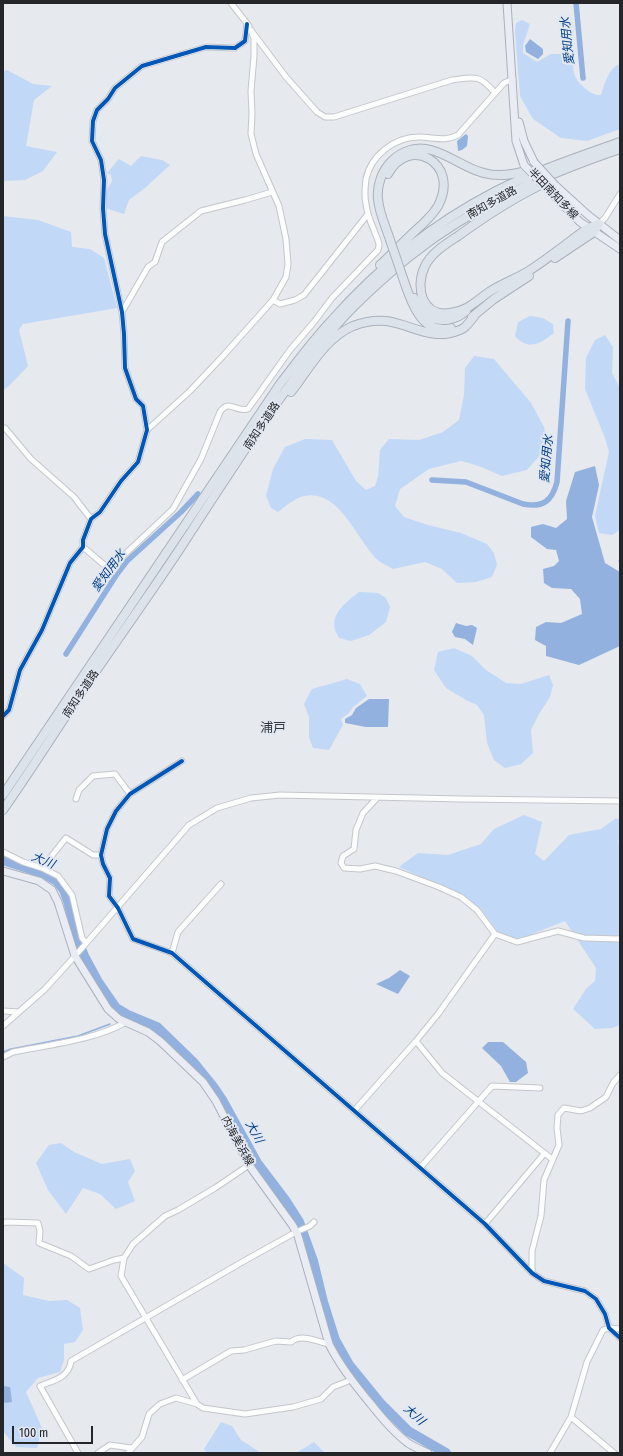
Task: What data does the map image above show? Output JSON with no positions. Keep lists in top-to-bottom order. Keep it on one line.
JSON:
{"streets":{"highway":["南知多道路"],"main road":["半田南知多線","内海美浜線"]},"districts":["浦戸"],"water":["愛知用水","大川"],"scale_bar":"100 m"}
